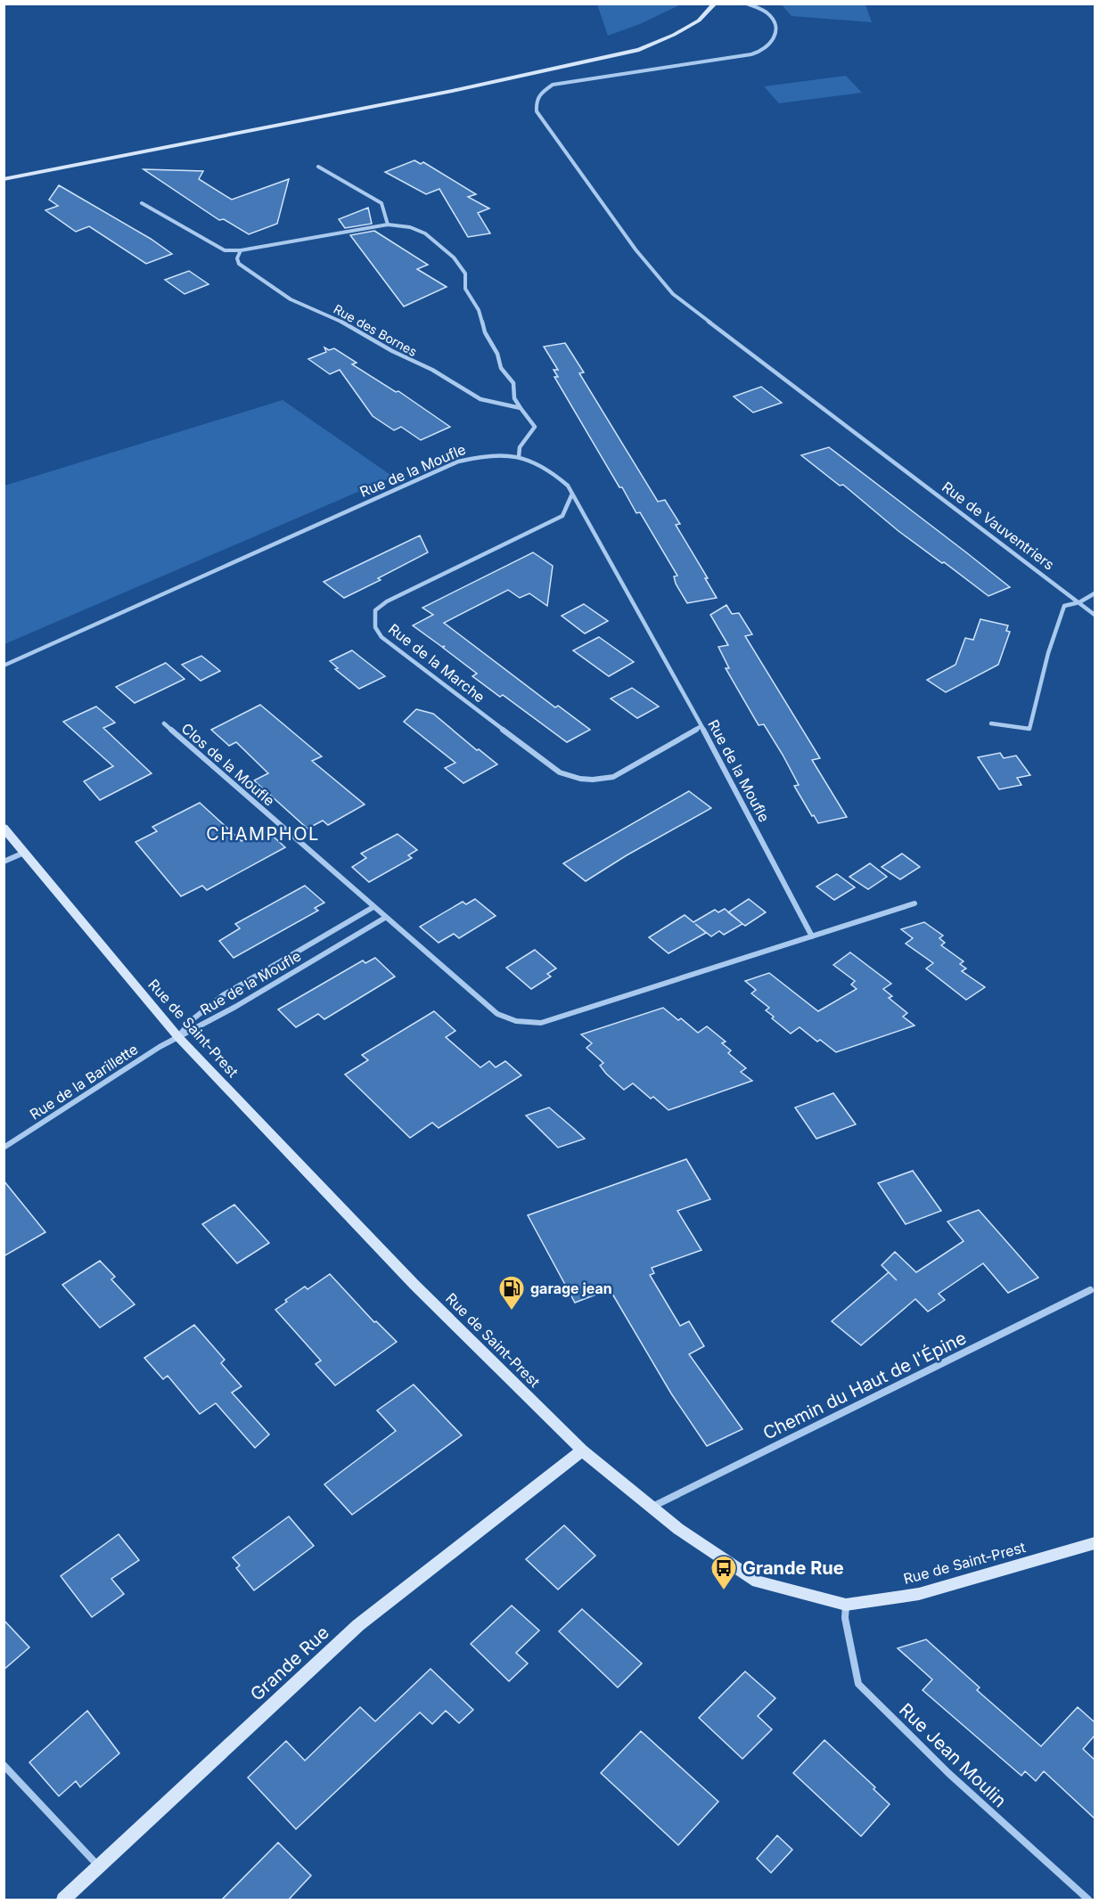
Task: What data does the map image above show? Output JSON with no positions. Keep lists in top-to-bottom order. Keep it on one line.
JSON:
{"streets":{"main road":["Rue de Saint-Prest","Grande Rue"],"street":["Rue des Bornes","Rue de la Moufle","Rue de Vauventriers","Rue de la Marche","Clos de la Moufle","Rue de la Barillette","Chemin du Haut de l'Épine","Rue Jean Moulin"]},"crossings":[["Rue de la Moufle","Rue de la Marche"],["Rue de la Moufle","Clos de la Moufle"],["Rue de la Moufle","Rue de Saint-Prest"],["Rue de la Moufle","Rue de la Barillette"],["Rue de Saint-Prest","Rue de la Barillette"],["Rue de Saint-Prest","Chemin du Haut de l'Épine"],["Rue de Saint-Prest","Grande Rue"],["Rue de Saint-Prest","Rue Jean Moulin"]],"districts":["CHAMPHOL"],"places":{"fuel station":["garage jean"],"bus stop":["Grande Rue"]}}
